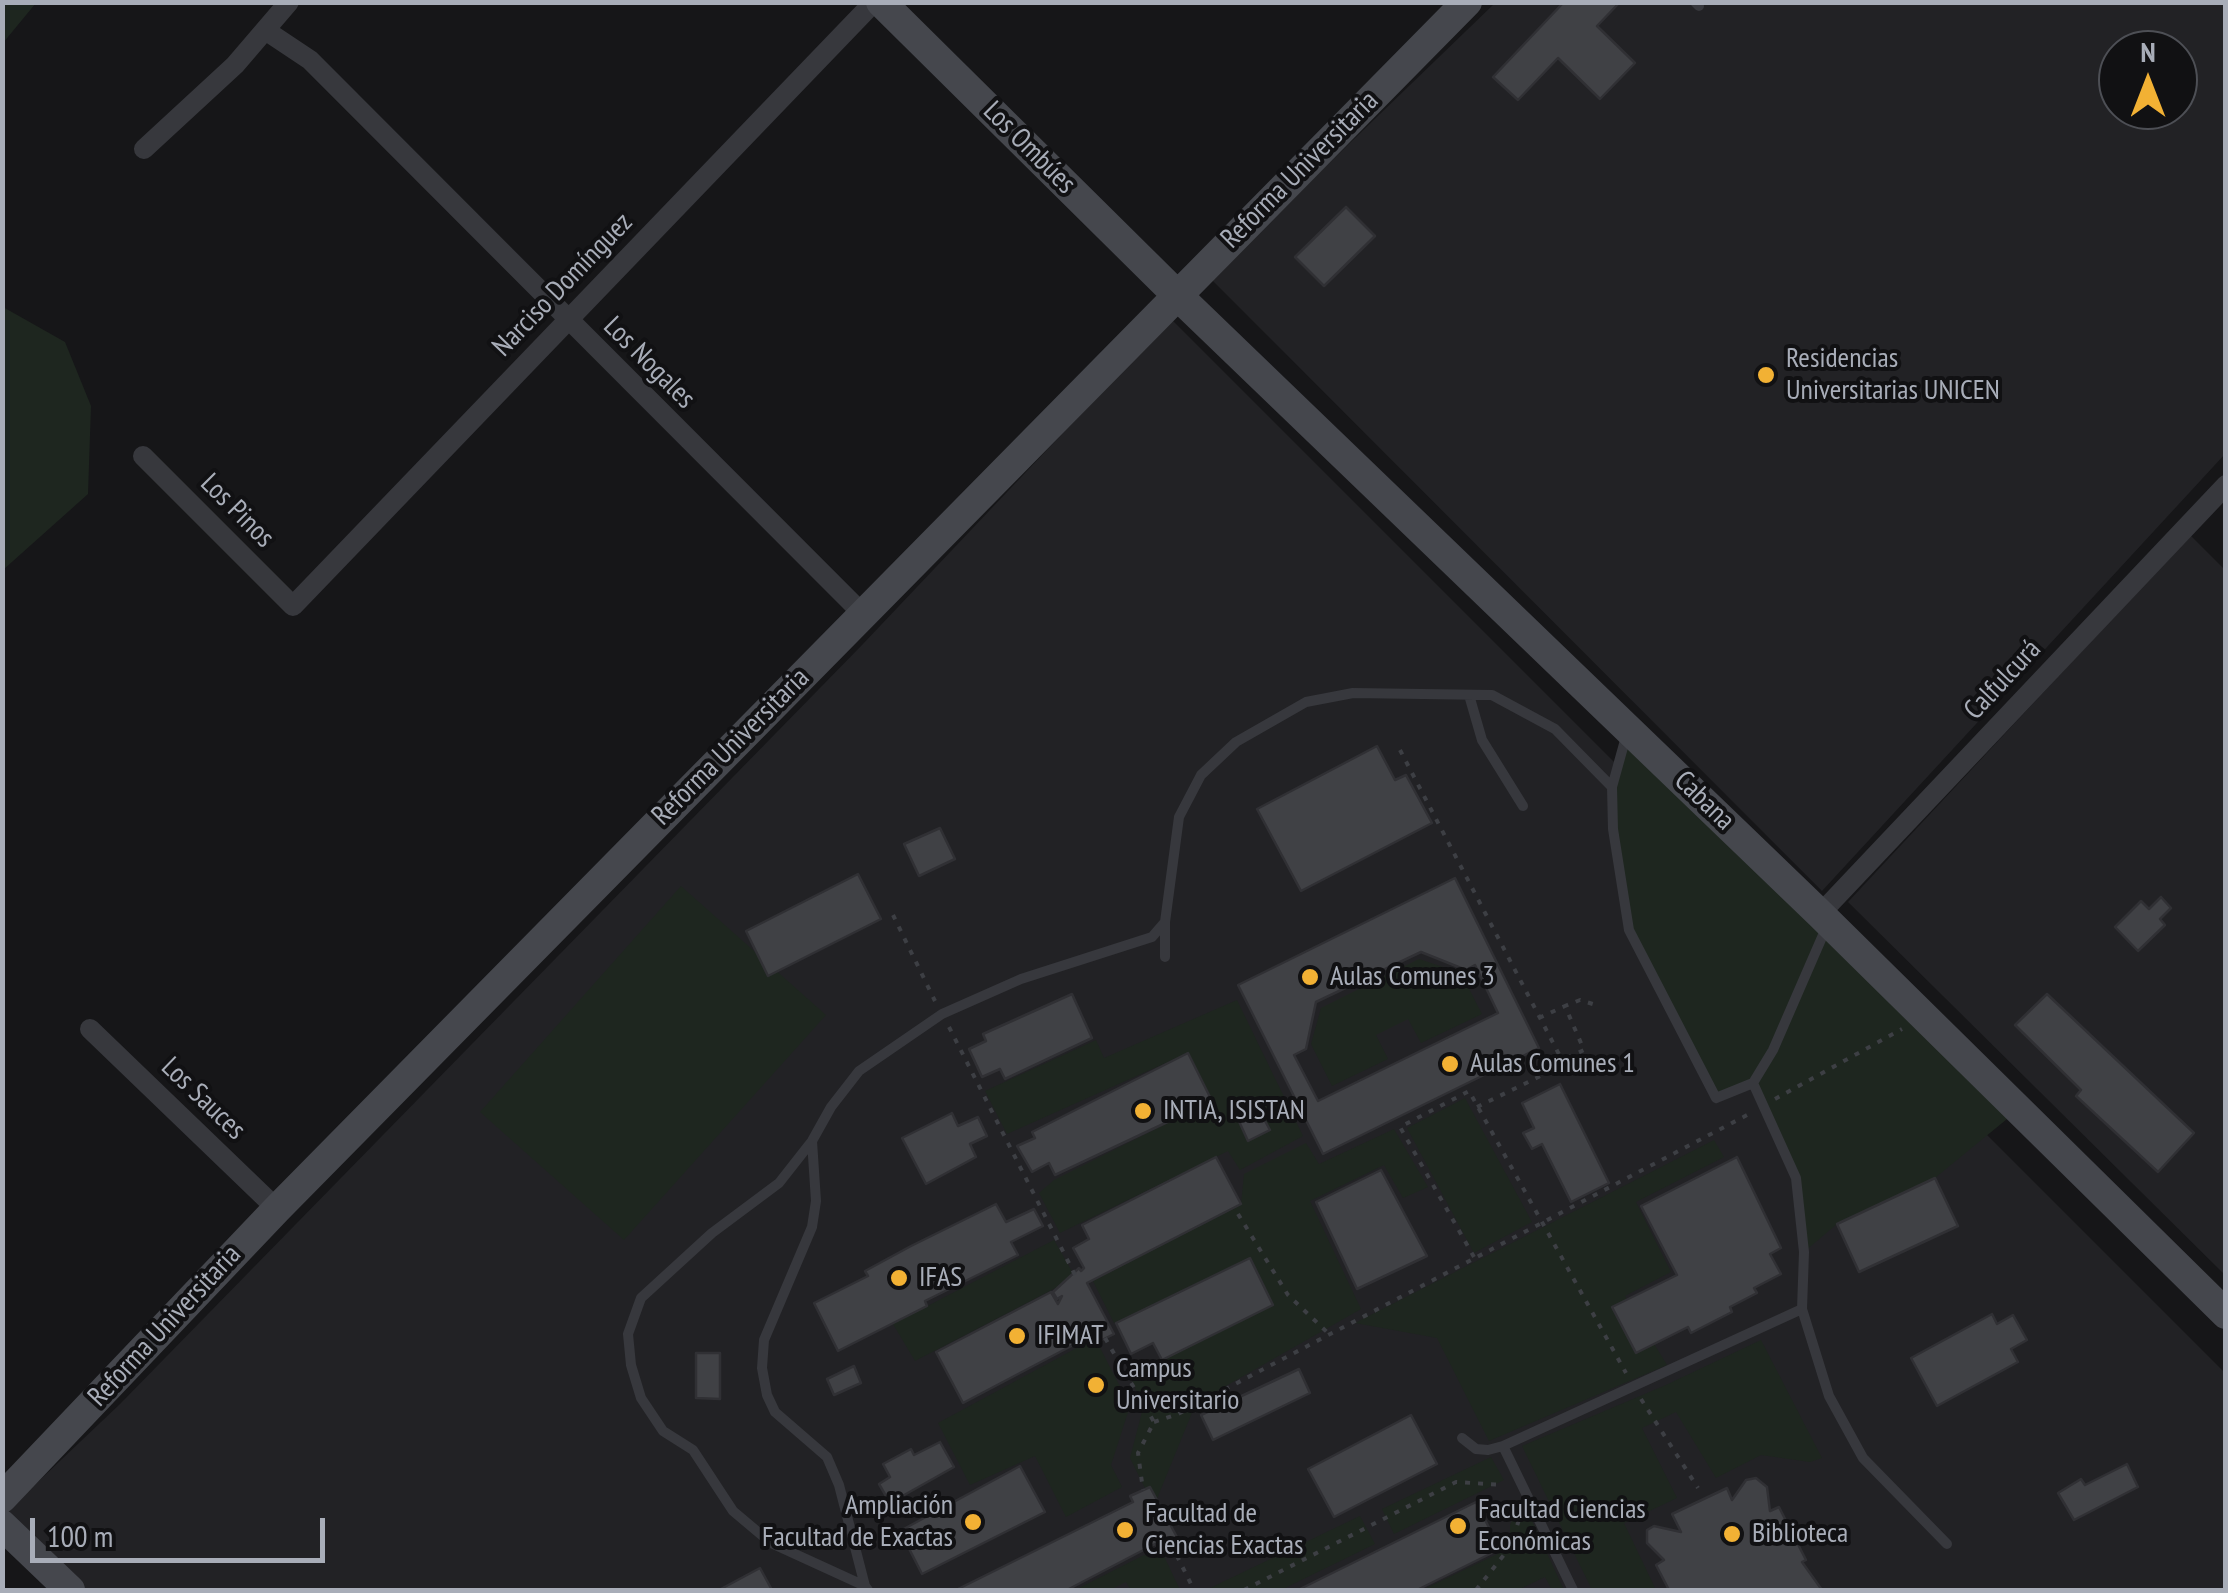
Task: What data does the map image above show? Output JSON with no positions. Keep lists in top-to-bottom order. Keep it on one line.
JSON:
{"streets":{"street":["Los Ombúes","Reforma Universitaria","Narciso Domínguez","Los Nogales","Los Pinos","Calfulcurá","Cabana","Los Sauces"]},"crossings":[["Los Ombúes","Reforma Universitaria"],["Los Ombúes","Narciso Domínguez"],["Los Ombúes","Cabana"],["Reforma Universitaria","Los Nogales"],["Reforma Universitaria","Cabana"],["Reforma Universitaria","Los Sauces"],["Narciso Domínguez","Los Nogales"],["Narciso Domínguez","Los Pinos"],["Calfulcurá","Cabana"]],"places":["Residencias Universitarias UNICEN","Aulas Comunes 3","Aulas Comunes 1","INTIA, ISISTAN","IFAS","IFIMAT","Campus Universitario","Ampliación Facultad de Exactas","Facultad Ciencias Económicas","Facultad de Ciencias Exactas","Biblioteca"],"scale_bar":"100 m","north":"top"}
